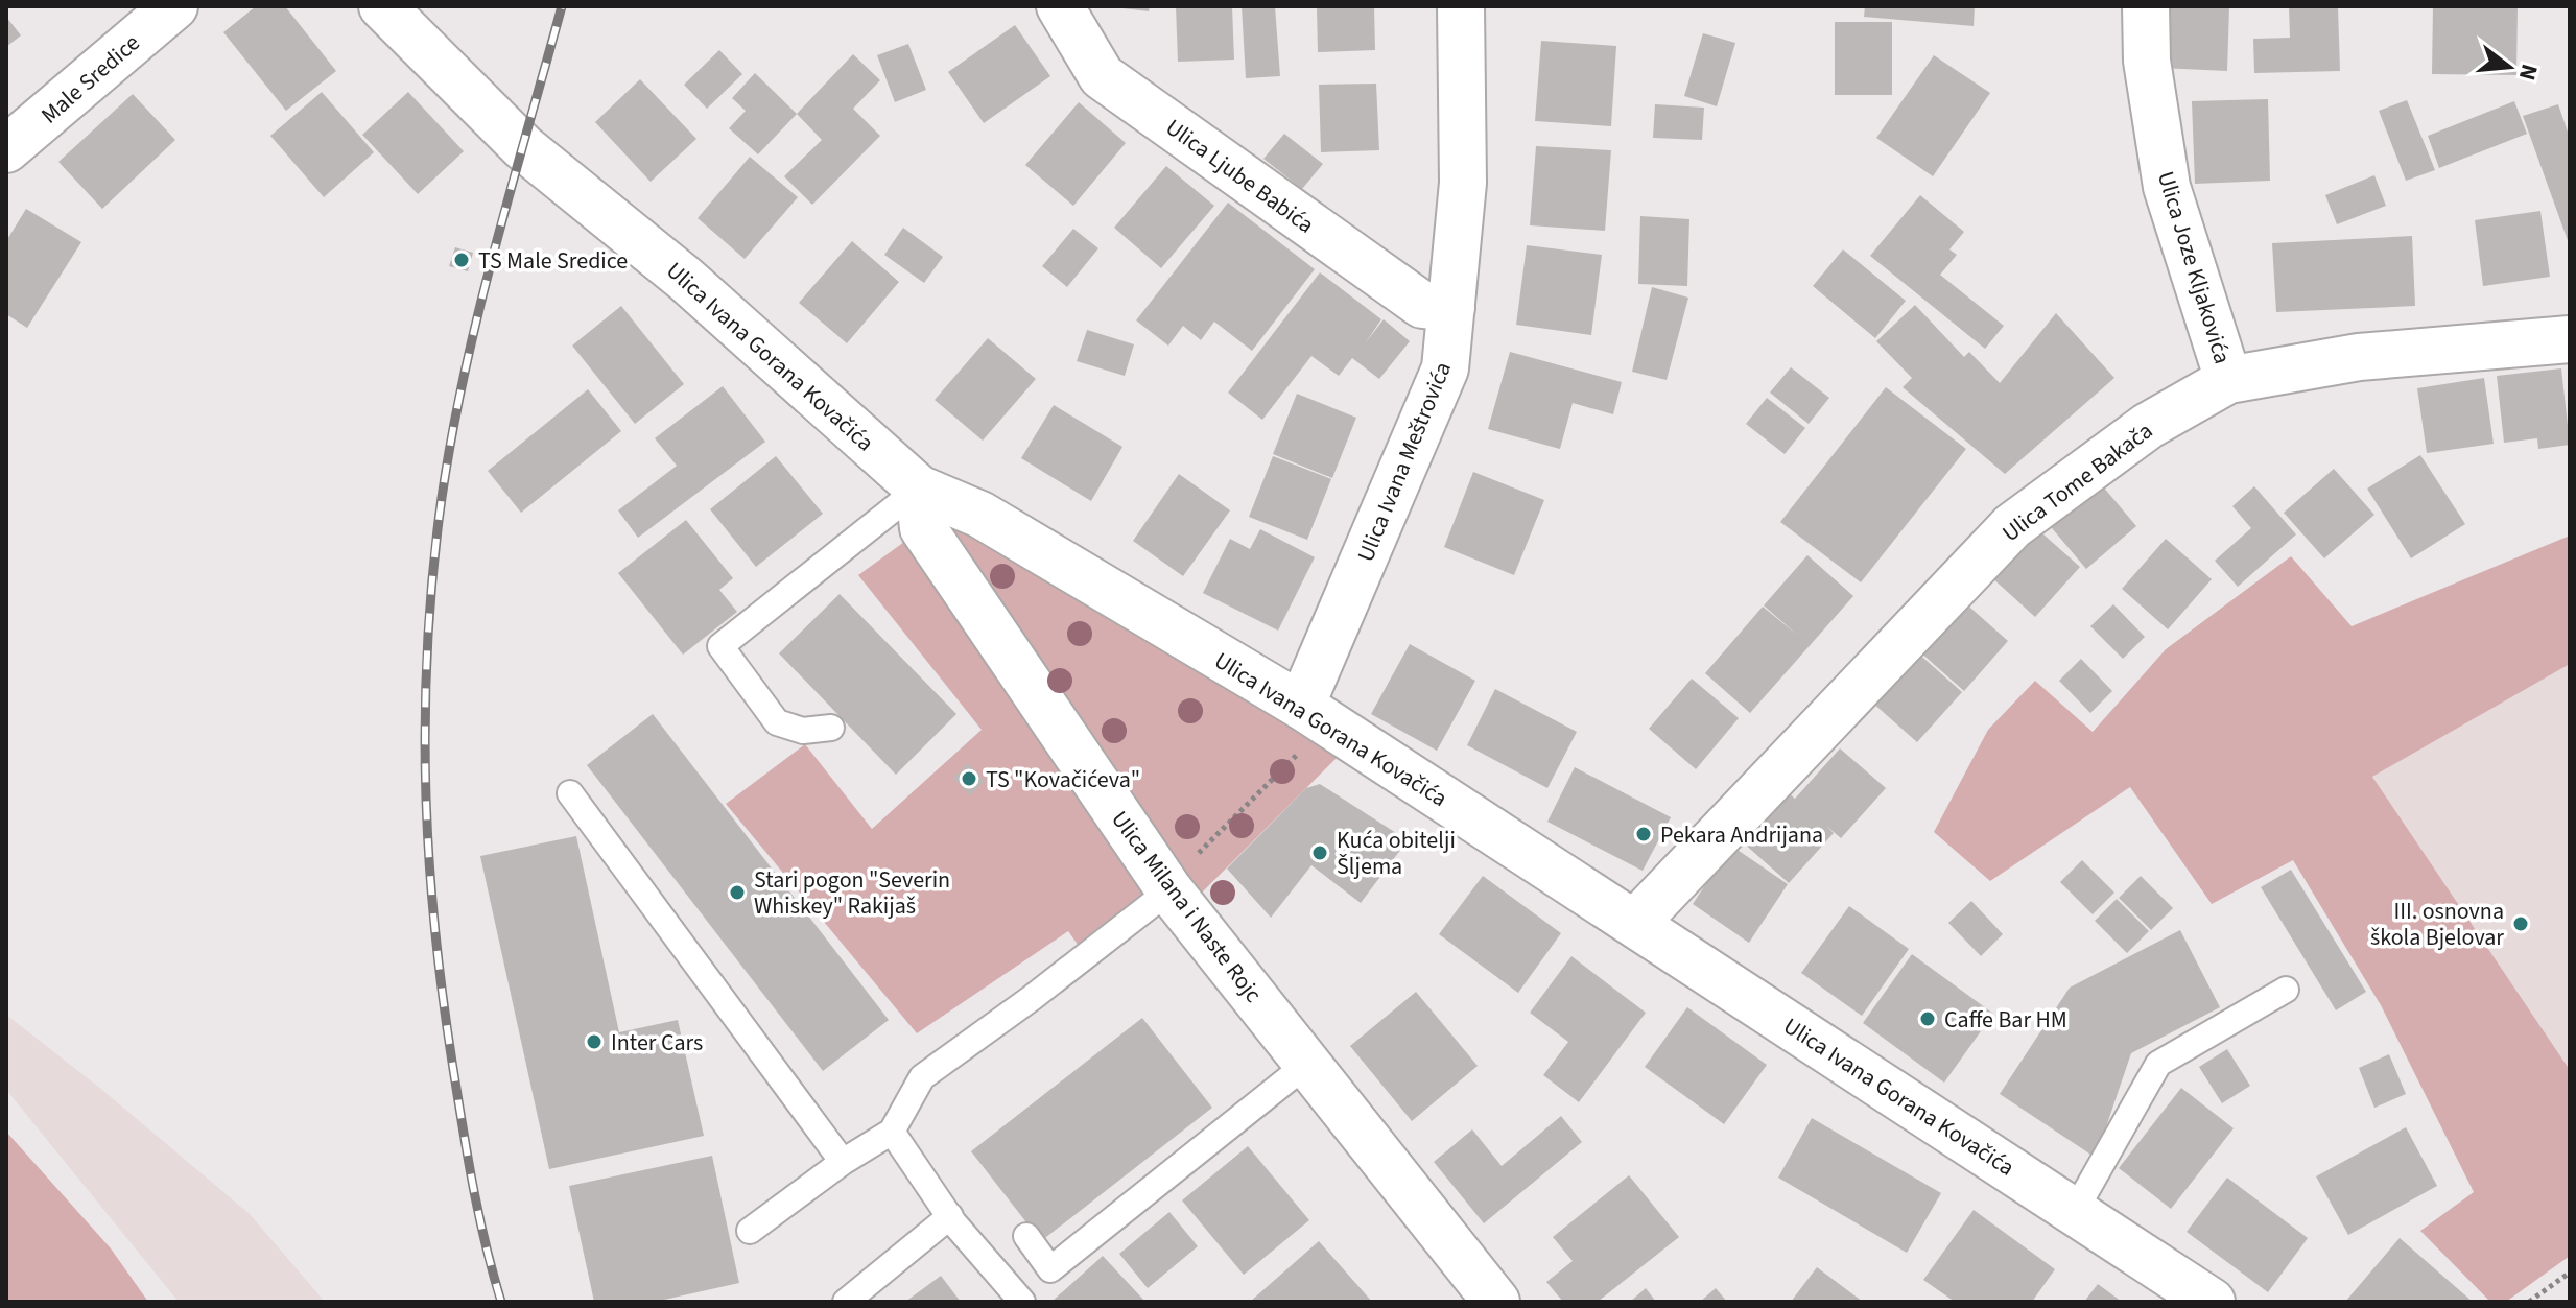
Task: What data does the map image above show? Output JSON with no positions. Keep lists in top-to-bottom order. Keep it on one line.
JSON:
{"streets":{"street":["Male Sredice","Ulica Ljube Babića","Ulica Joze Kljakovića","Ulica Ivana Gorana Kovačića","Ulica Ivana Meštrovića","Ulica Tome Bakača","Ulica Milana i Naste Rojc"]},"crossings":[["Ulica Ljube Babića","Ulica Ivana Meštrovića"],["Ulica Joze Kljakovića","Ulica Tome Bakača"],["Ulica Ivana Gorana Kovačića","Ulica Ivana Meštrovića"],["Ulica Ivana Gorana Kovačića","Ulica Tome Bakača"],["Ulica Ivana Gorana Kovačića","Ulica Milana i Naste Rojc"]],"places":["TS Male Sredice","TS \"Kovačićeva\"","Pekara Andrijana","Kuća obitelji Šljema","Stari pogon \"Severin Whiskey\" Rakijaš","III. osnovna škola Bjelovar","Caffe Bar HM","Inter Cars"],"north":"right"}
